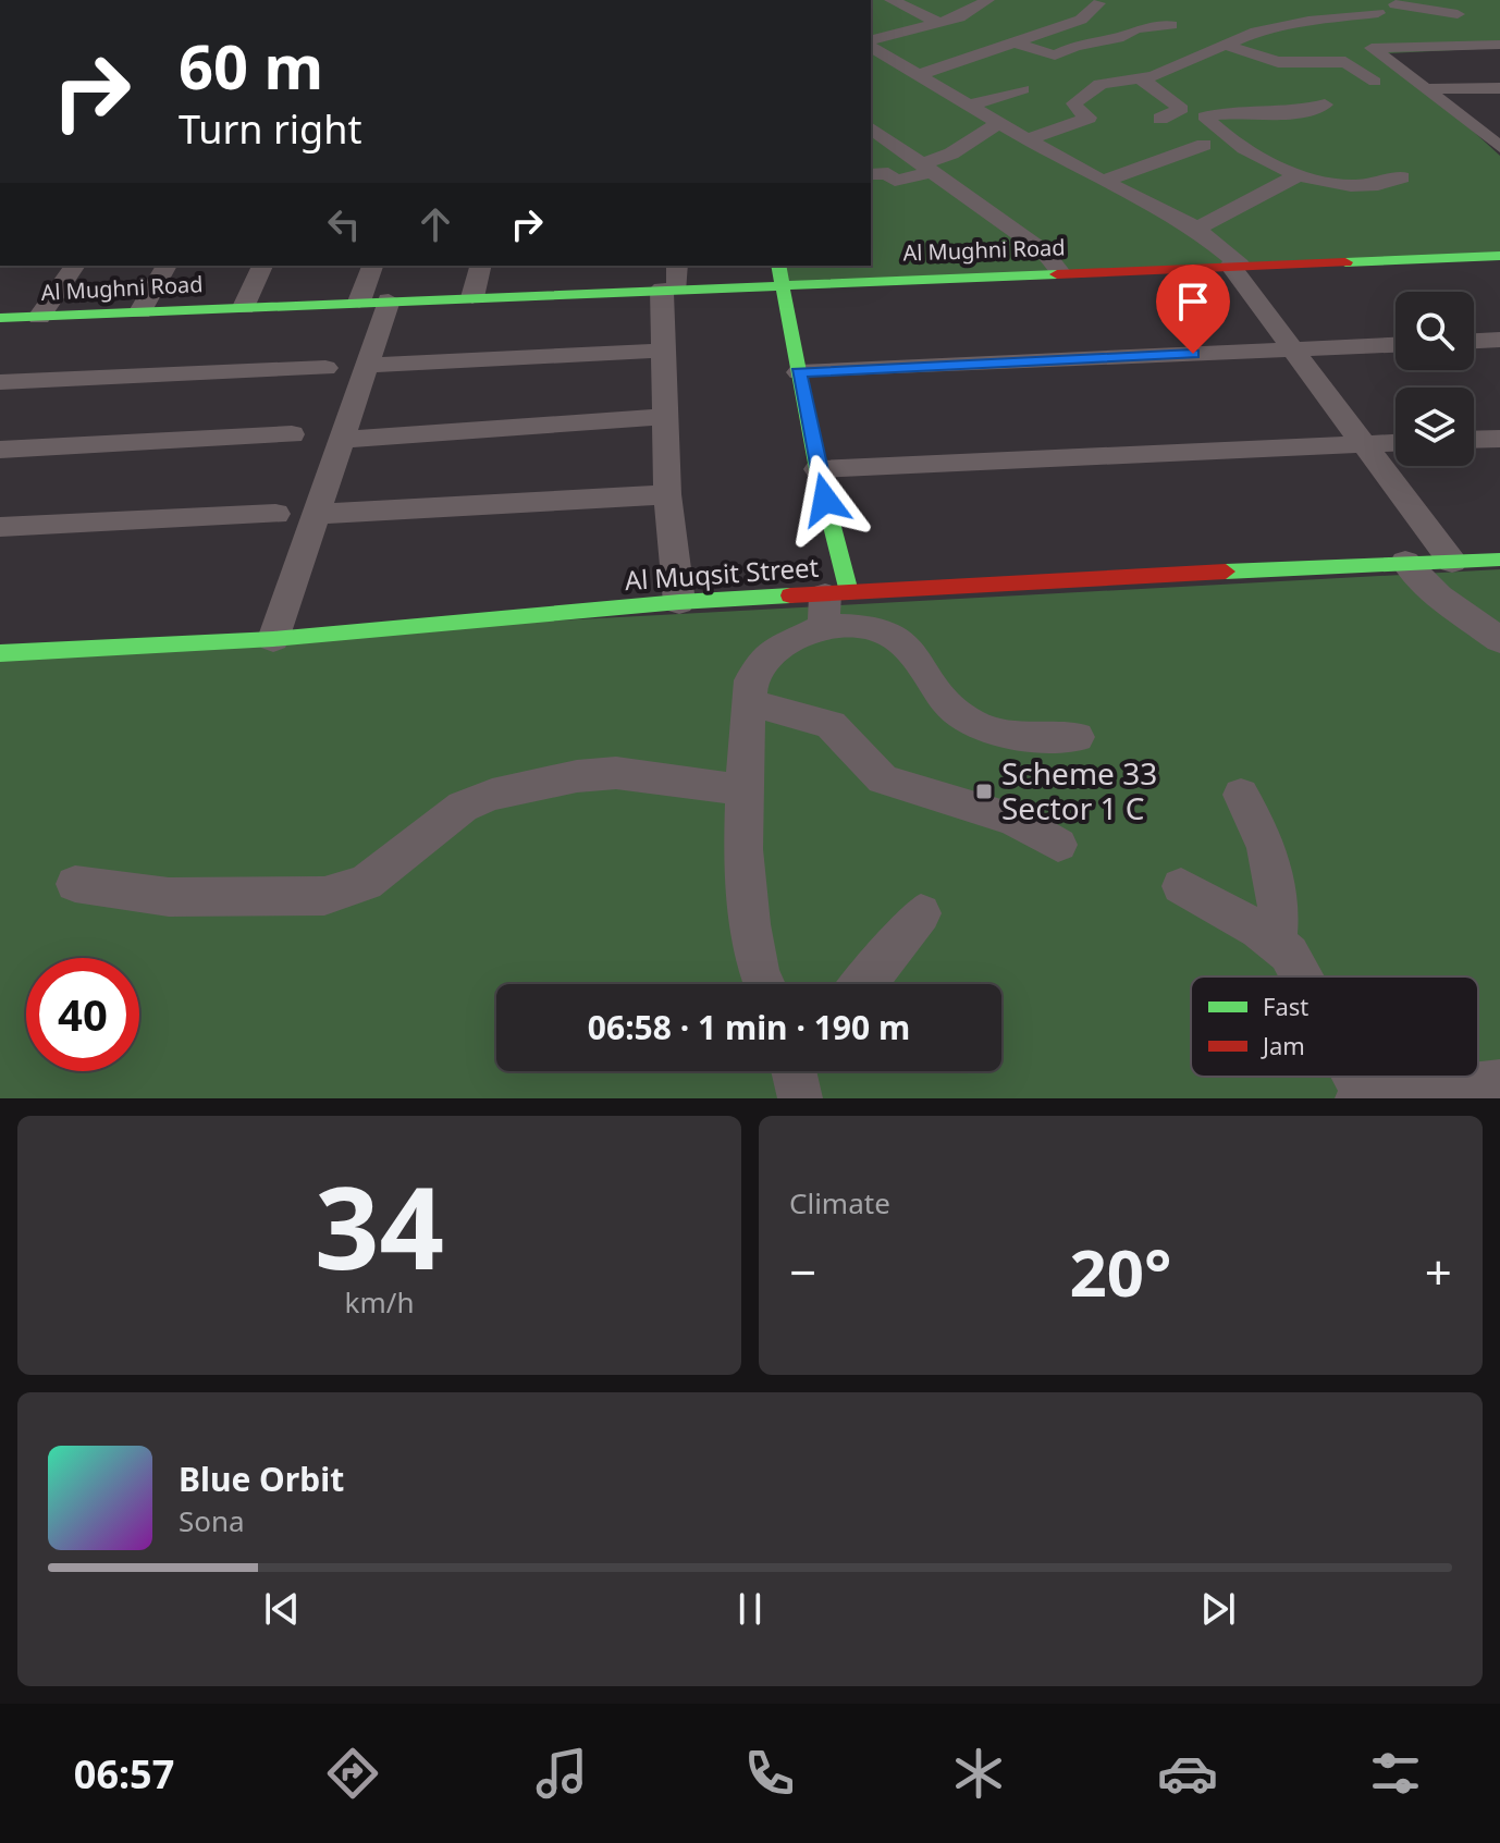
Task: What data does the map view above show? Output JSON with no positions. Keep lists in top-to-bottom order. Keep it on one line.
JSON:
{"streets":{"street":["Al Mughni Road","Al Muqsit Street"]},"places":{"transit":["Scheme 33 Sector 1 C"]},"legend":["Fast","Jam"],"page":{"turn":["60 m","Turn right"],"limit":"40","trip":"06:58 · 1 min · 190 m","tile":[["34","km/h"],"Climate"],"heat":["−","20°","+"],"song":["Blue Orbit","Sona"],"tabs":"06:57"}}
